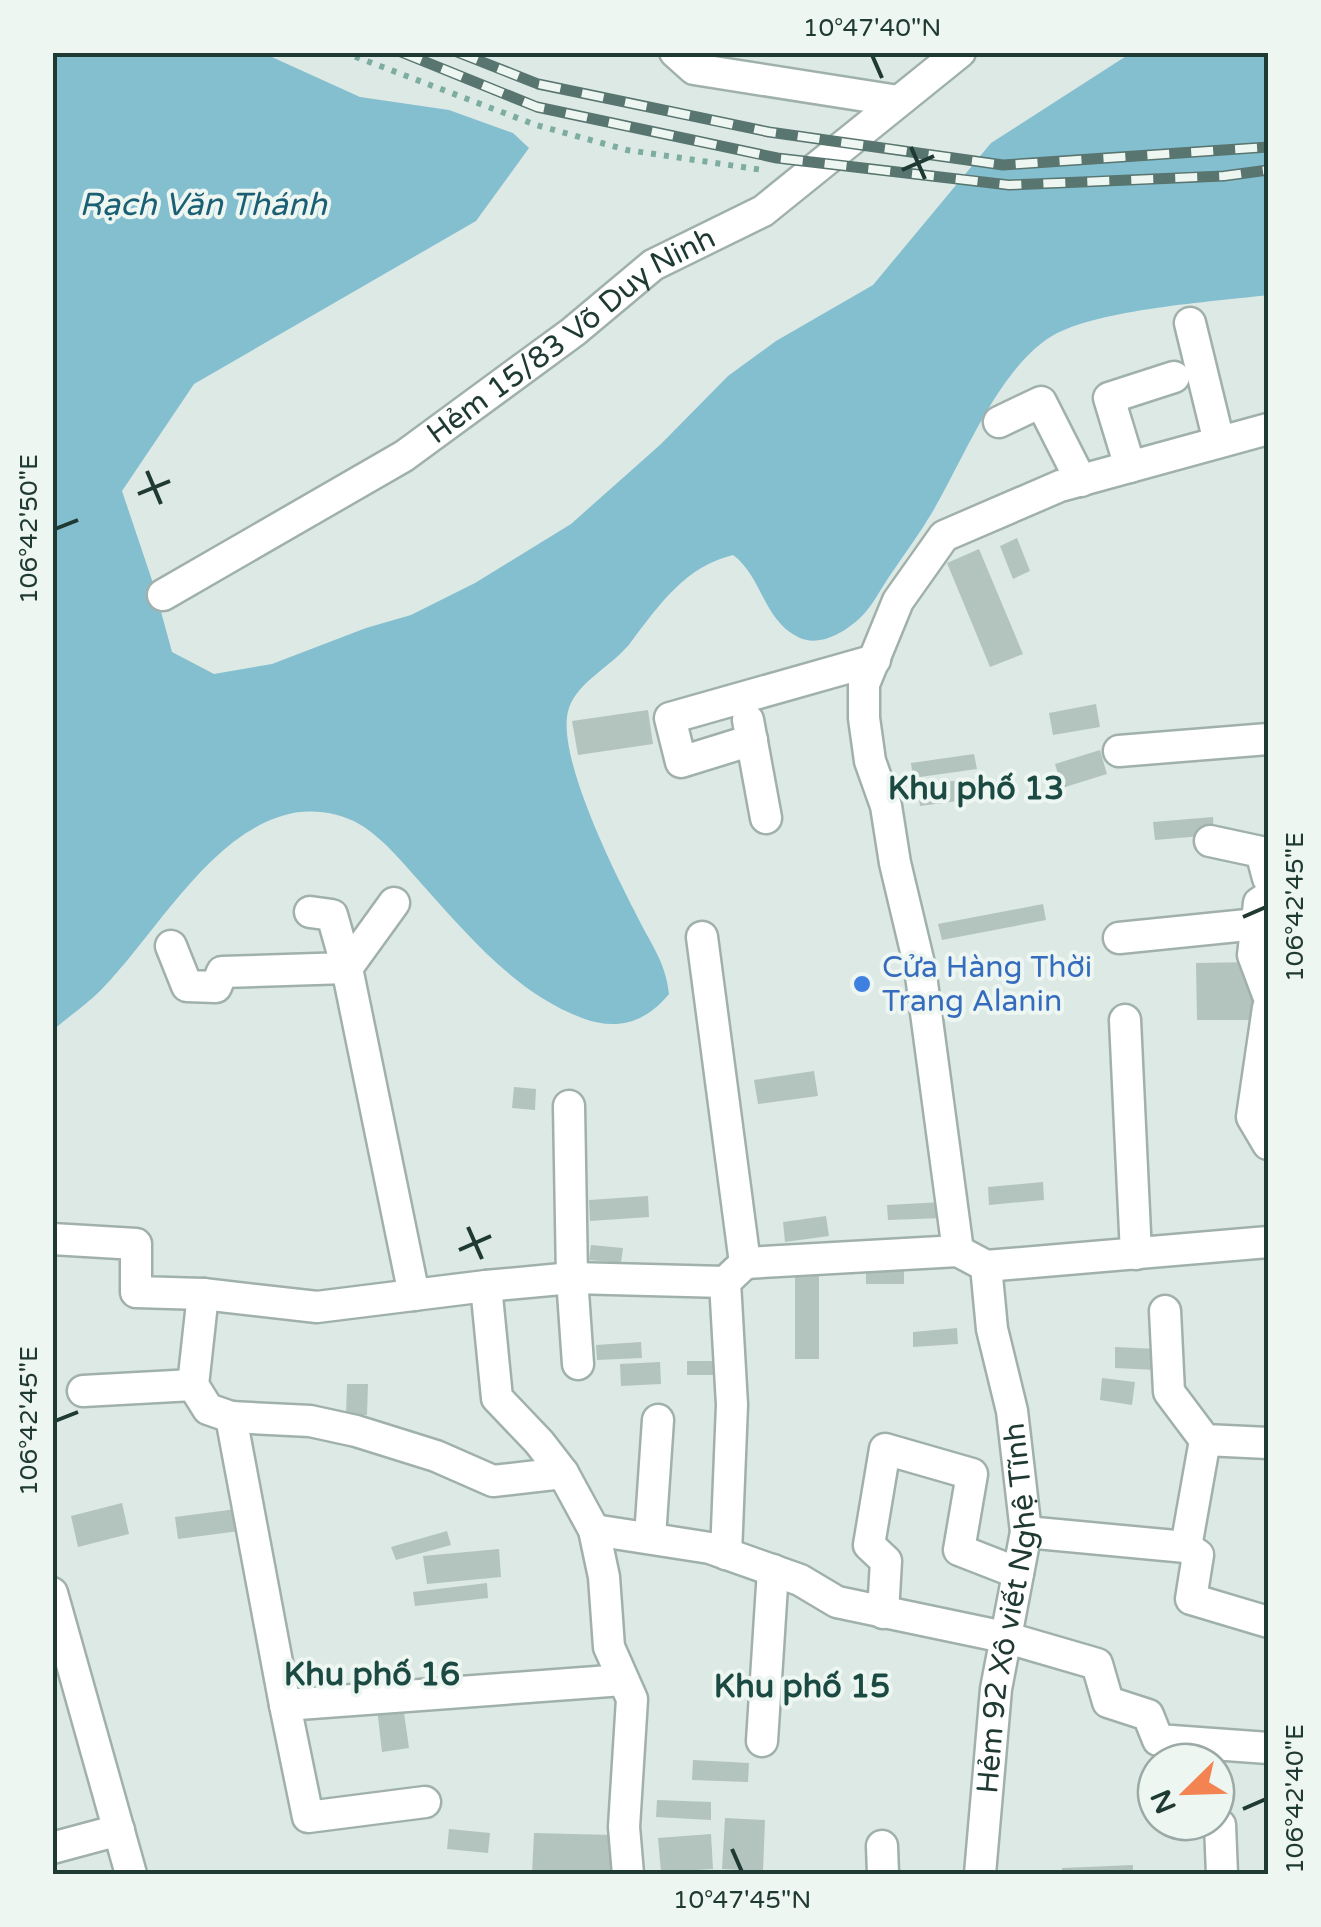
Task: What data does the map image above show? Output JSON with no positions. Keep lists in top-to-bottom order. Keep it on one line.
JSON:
{"streets":{"street":["Hẻm 15/83 Võ Duy Ninh","Hẻm 92 Xô viết Nghệ Tĩnh"]},"districts":["Khu phố 13","Khu phố 16","Khu phố 15"],"water":["Rạch Văn Thánh"],"places":["Cửa Hàng Thời Trang Alanin"],"north":"bottom left","coordinates":["10°47'40\"N","106°42'50\"E","106°42'45\"E","106°42'40\"E","10°47'45\"N"]}
